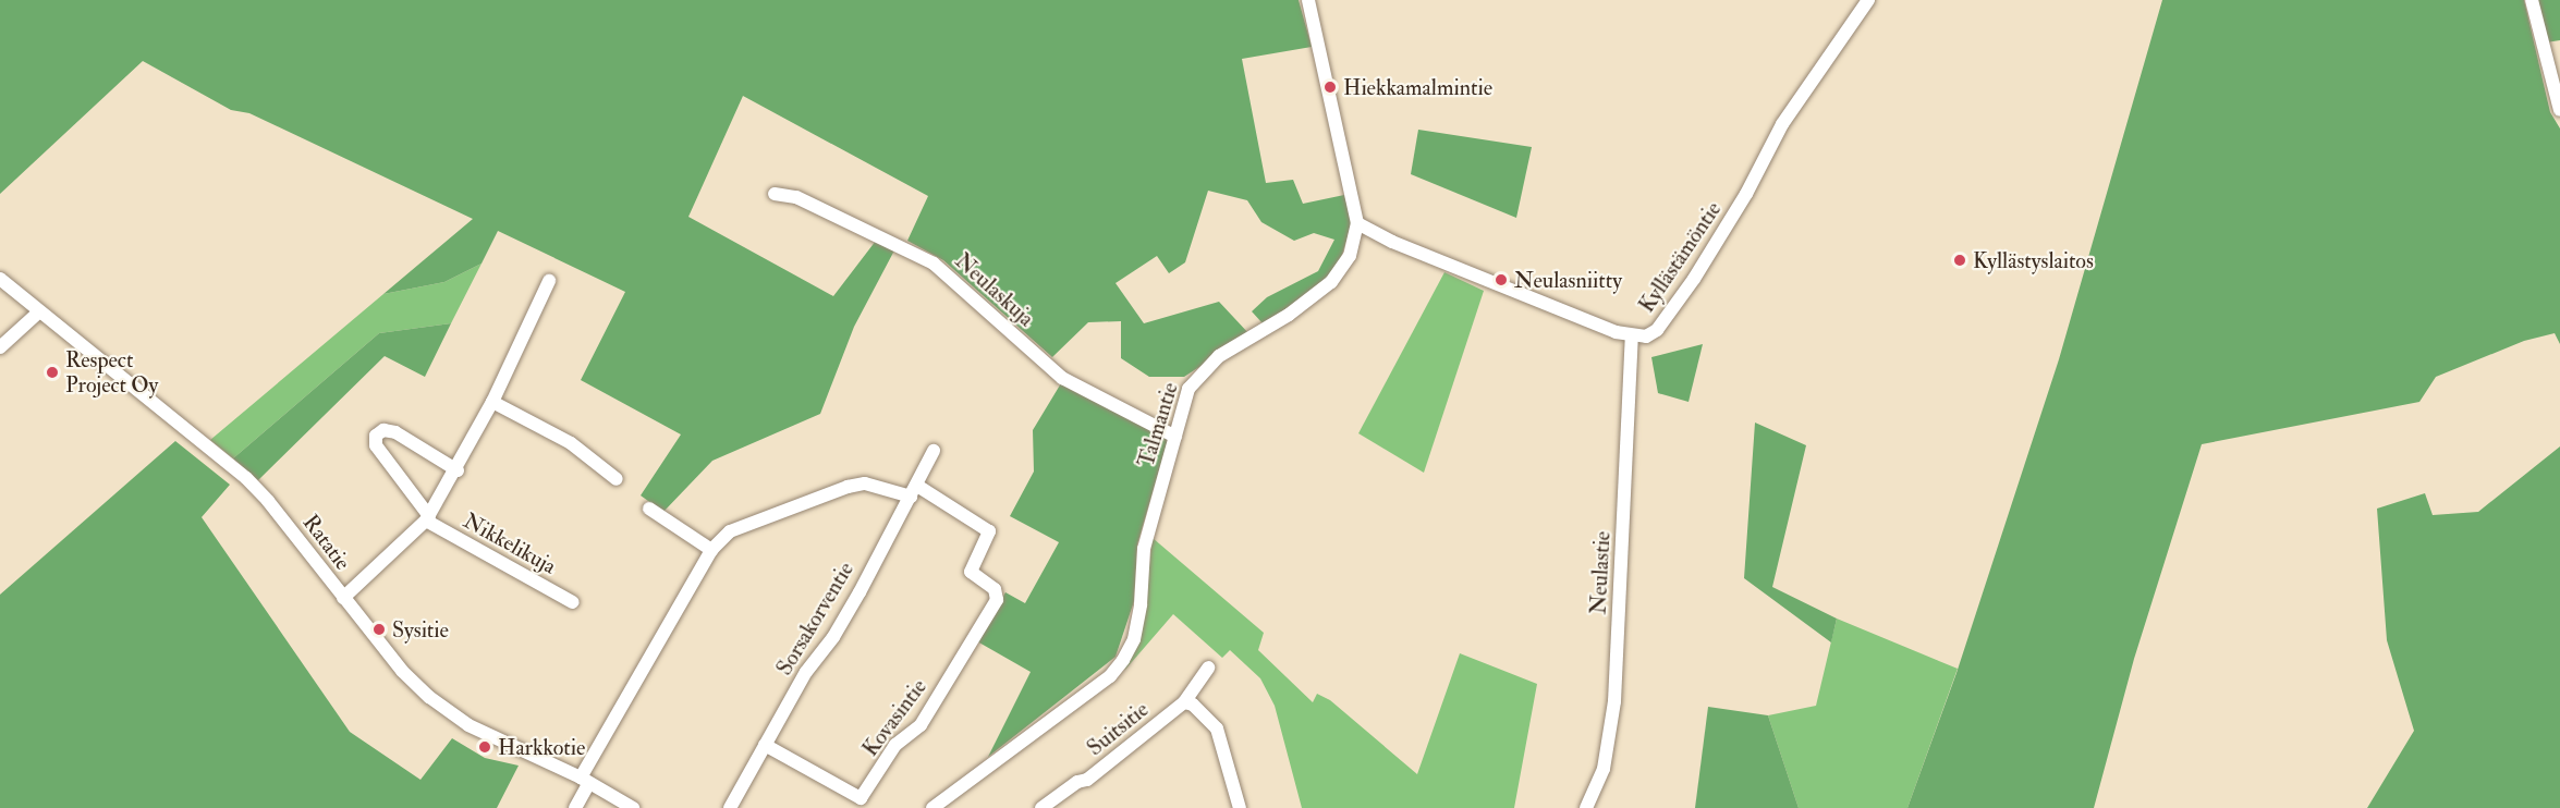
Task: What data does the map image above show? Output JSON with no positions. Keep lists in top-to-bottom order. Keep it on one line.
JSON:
{"streets":{"street":["Kyllästämöntie","Neulaskuja","Talmantie","Ratatie","Nikkelikuja","Neulastie","Sorsakorventie","Kovasintie","Suitsitie"]},"crossings":[["Kyllästämöntie","Talmantie"],["Kyllästämöntie","Neulastie"],["Neulaskuja","Talmantie"],["Sorsakorventie","Kovasintie"]],"places":["Hiekkamalmintie","Kyllästyslaitos","Neulasniitty","Respect Project Oy","Sysitie","Harkkotie"]}
